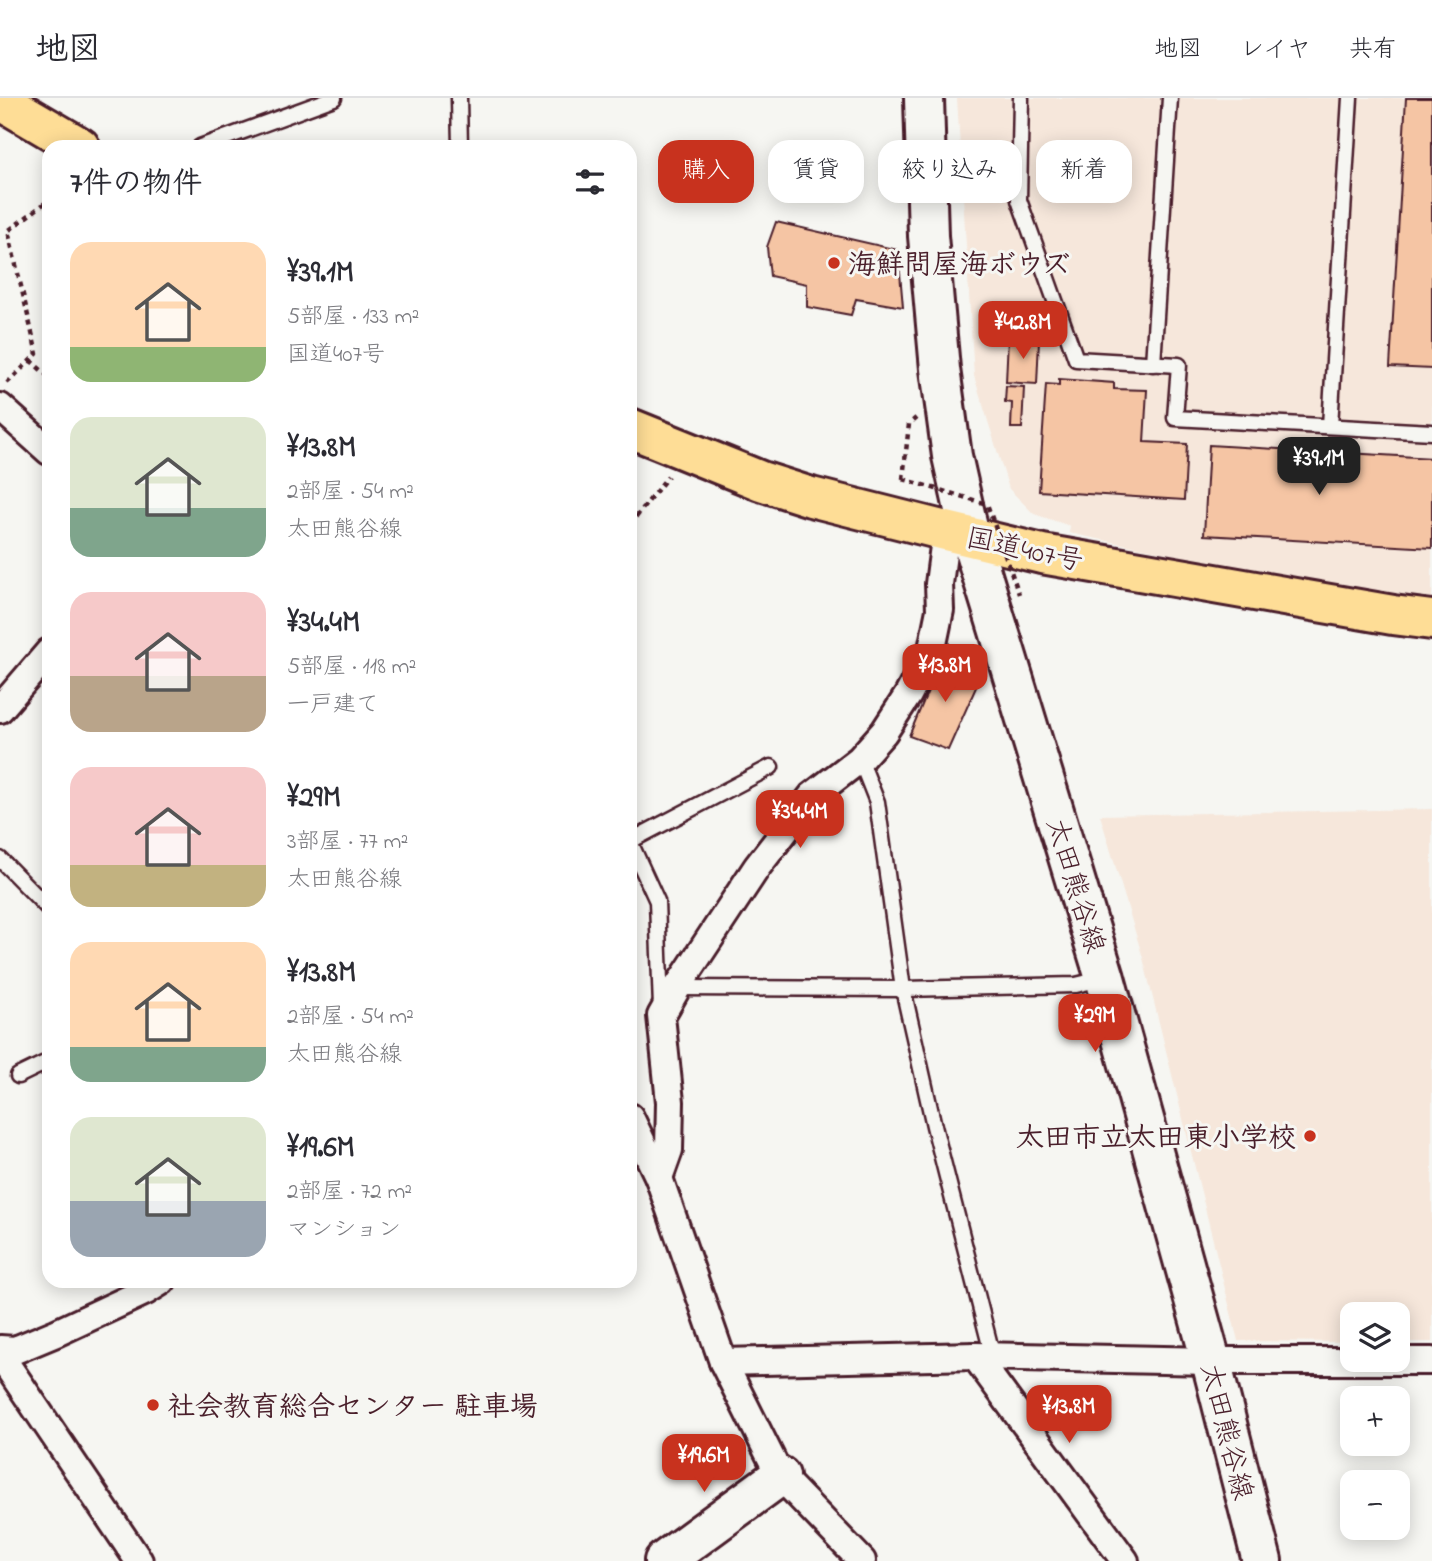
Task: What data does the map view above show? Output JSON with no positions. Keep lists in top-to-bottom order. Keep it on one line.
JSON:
{"streets":{"highway":["国道407号"],"main road":["太田熊谷線"]},"crossings":[["国道407号","太田熊谷線"]],"places":["海鮮問屋海ボウズ","太田市立太田東小学校","社会教育総合センター 駐車場"],"page":{"header":"地図","nav":["地図","レイヤ","共有"],"chip":["購入","賃貸","絞り込み","新着"],"heading":"7件の物件","list":[{"name":"¥39.1M","note":"5部屋 · 133 m² · 国道407号"},{"name":"¥13.8M","note":"2部屋 · 54 m² · 太田熊谷線"},{"name":"¥34.4M","note":"5部屋 · 118 m² · 一戸建て"},{"name":"¥29M","note":"3部屋 · 77 m² · 太田熊谷線"},{"name":"¥13.8M","note":"2部屋 · 54 m² · 太田熊谷線"},{"name":"¥19.6M","note":"2部屋 · 72 m² · マンション"}],"price":["¥42.8M","¥39.1M","¥13.8M","¥34.4M","¥29M","¥13.8M","¥19.6M"],"map_buttons":["+","−"]}}
